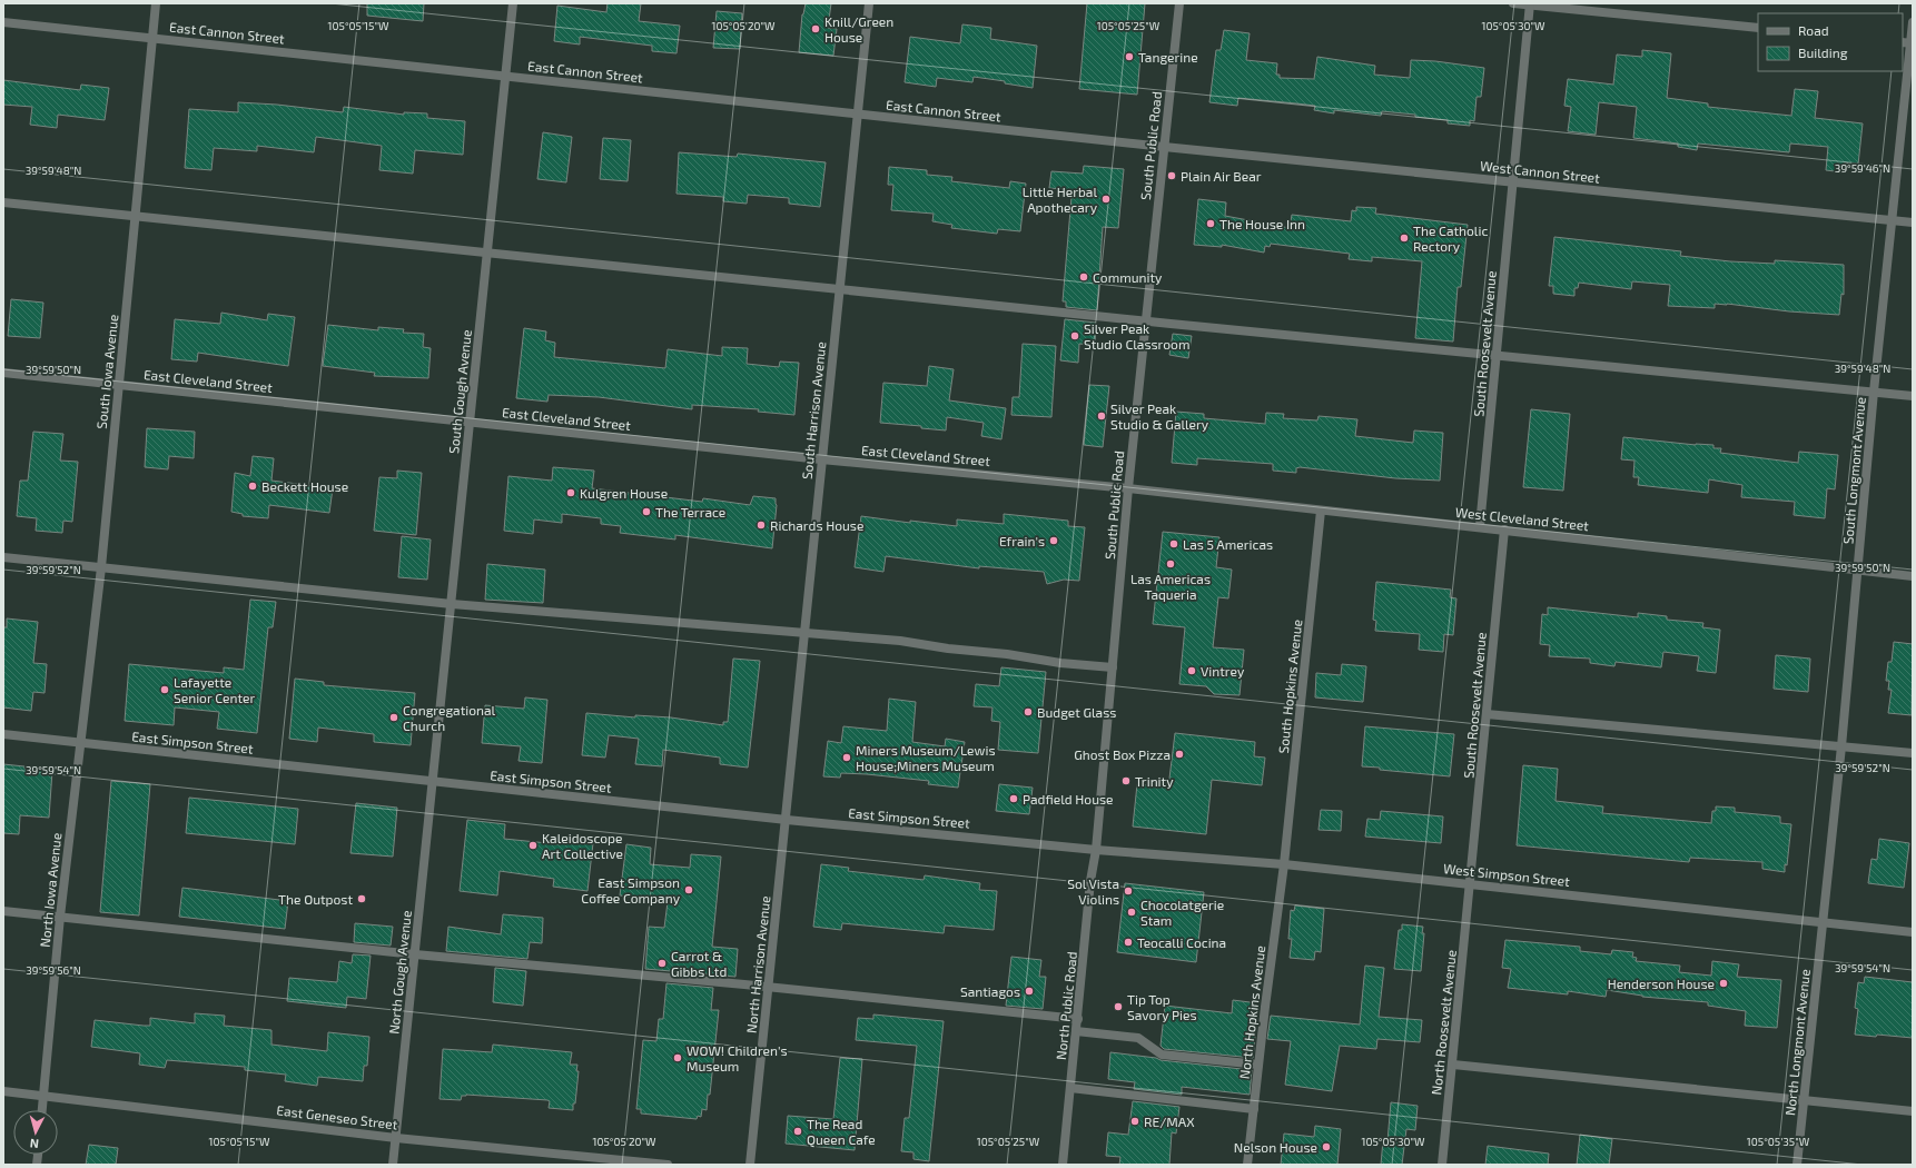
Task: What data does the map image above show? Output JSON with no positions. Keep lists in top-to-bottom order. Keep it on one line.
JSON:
{"streets":{"street":["East Cannon Street","South Public Road","West Cannon Street","South Roosevelt Avenue","South Iowa Avenue","East Cleveland Street","South Gough Avenue","South Harrison Avenue","South Longmont Avenue","West Cleveland Street","South Hopkins Avenue","East Simpson Street","West Simpson Street","North Iowa Avenue","North Harrison Avenue","North Gough Avenue","North Public Road","North Hopkins Avenue","North Roosevelt Avenue","North Longmont Avenue","East Geneseo Street"]},"crossings":[["East Cannon Street","South Public Road"],["East Cannon Street","West Cannon Street"],["East Cannon Street","South Iowa Avenue"],["East Cannon Street","South Gough Avenue"],["East Cannon Street","South Harrison Avenue"],["South Public Road","West Cannon Street"],["South Public Road","East Cleveland Street"],["South Public Road","West Cleveland Street"],["South Public Road","East Simpson Street"],["South Public Road","West Simpson Street"],["South Public Road","North Public Road"],["West Cannon Street","South Roosevelt Avenue"],["West Cannon Street","South Longmont Avenue"],["South Roosevelt Avenue","West Cleveland Street"],["South Roosevelt Avenue","West Simpson Street"],["South Roosevelt Avenue","North Roosevelt Avenue"],["South Iowa Avenue","East Cleveland Street"],["South Iowa Avenue","East Simpson Street"],["South Iowa Avenue","North Iowa Avenue"],["East Cleveland Street","South Gough Avenue"],["East Cleveland Street","South Harrison Avenue"],["East Cleveland Street","West Cleveland Street"],["South Gough Avenue","East Simpson Street"],["South Gough Avenue","North Gough Avenue"],["South Harrison Avenue","East Simpson Street"],["South Harrison Avenue","North Harrison Avenue"],["South Longmont Avenue","West Cleveland Street"],["South Longmont Avenue","West Simpson Street"],["South Longmont Avenue","North Longmont Avenue"],["West Cleveland Street","South Hopkins Avenue"],["South Hopkins Avenue","West Simpson Street"],["South Hopkins Avenue","North Hopkins Avenue"],["East Simpson Street","West Simpson Street"],["East Simpson Street","North Iowa Avenue"],["East Simpson Street","North Harrison Avenue"],["East Simpson Street","North Gough Avenue"],["East Simpson Street","North Public Road"],["West Simpson Street","North Public Road"],["West Simpson Street","North Hopkins Avenue"],["West Simpson Street","North Roosevelt Avenue"],["West Simpson Street","North Longmont Avenue"],["North Iowa Avenue","East Geneseo Street"],["North Gough Avenue","East Geneseo Street"]],"places":["Knill/Green House","Tangerine","Plain Air Bear","Little Herbal Apothecary","The House Inn","The Catholic Rectory","Community","Silver Peak Studio Classroom","Silver Peak Studio & Gallery","Beckett House","Kulgren House","The Terrace","Richards House","Efrain's","Las 5 Americas","Las Americas Taqueria","Vintrey","Lafayette Senior Center","Budget Glass","Congregational Church","Ghost Box Pizza","Miners Museum/Lewis House;Miners Museum","Trinity","Padfield House","Kaleidoscope Art Collective","East Simpson Coffee Company","Sol Vista Violins","The Outpost","Chocolatgerie Stam","Teocalli Cocina","Carrot & Gibbs Ltd","Henderson House","Santiagos","Tip Top Savory Pies","WOW! Children's Museum","RE/MAX","The Read Queen Cafe","Nelson House"],"legend":["Road","Building"],"north":"bottom","coordinates":["105°05'15\"W","105°05'20\"W","105°05'25\"W","105°05'30\"W","39°59'46\"N","39°59'48\"N","39°59'50\"N","39°59'52\"N","39°59'54\"N","39°59'56\"N","105°05'35\"W"]}
